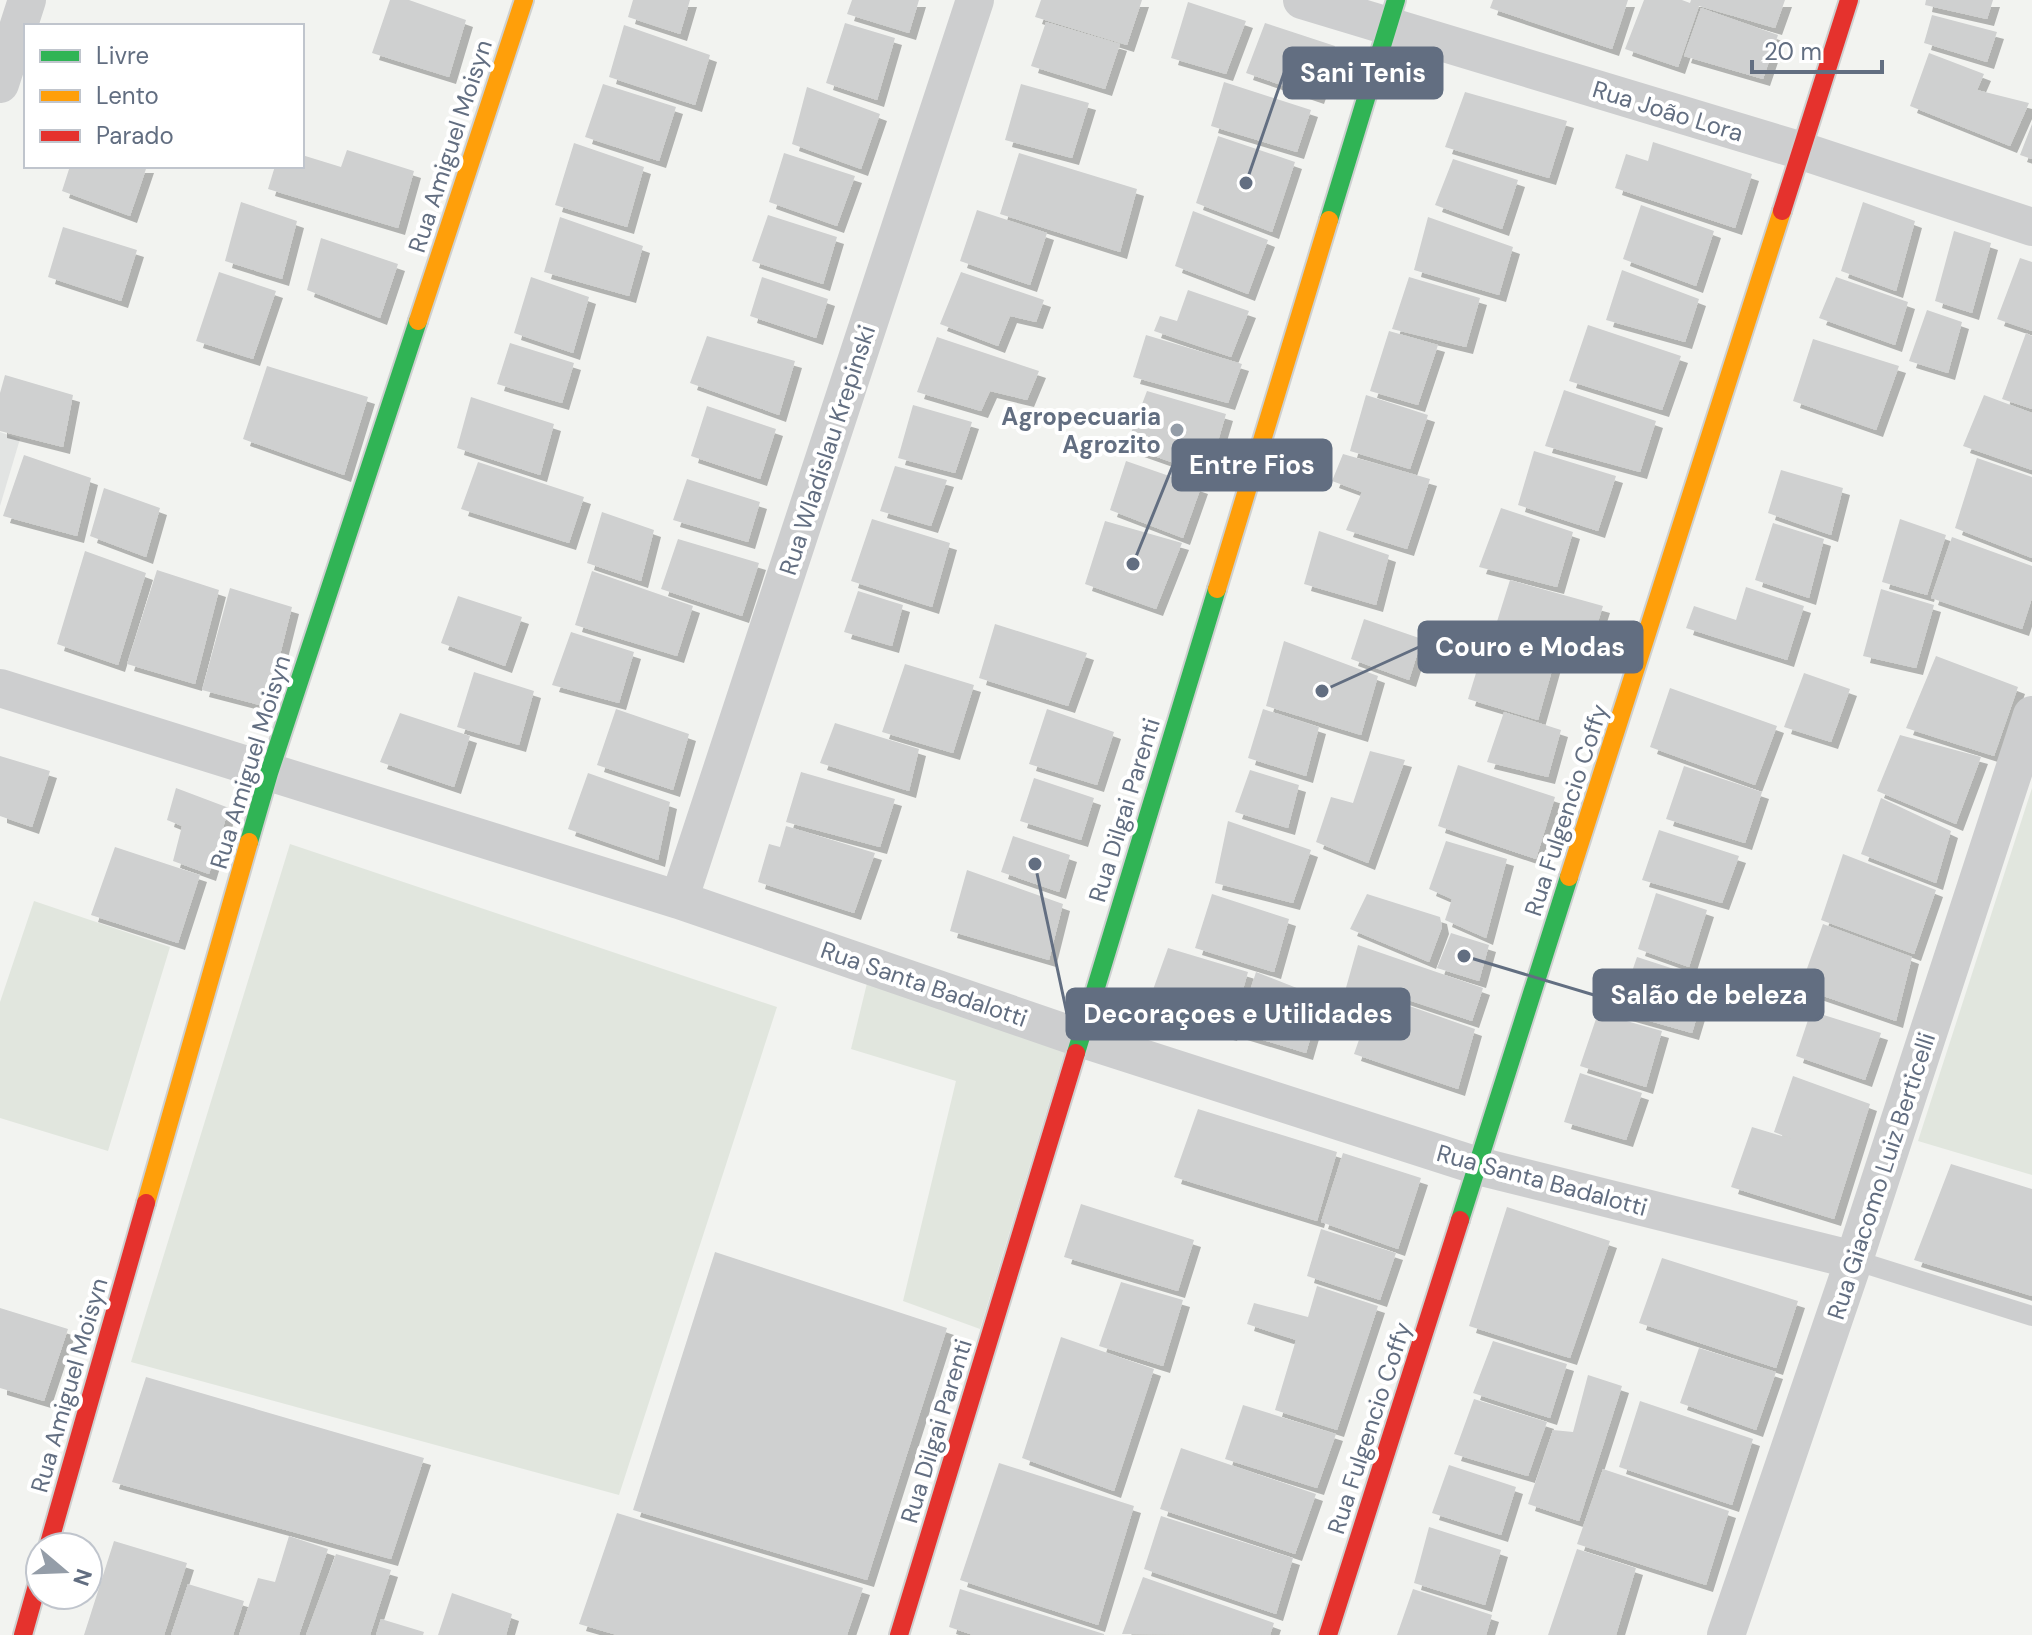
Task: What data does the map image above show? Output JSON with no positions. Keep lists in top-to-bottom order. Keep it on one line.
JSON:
{"streets":{"street":["Rua João Lora","Rua Amiguel Moisyn","Rua Wladislau Krepinski","Rua Dilgai Parenti","Rua Fulgencio Coffy","Rua Santa Badalotti","Rua Giacomo Luiz Berticelli"]},"crossings":[["Rua João Lora","Rua Dilgai Parenti"],["Rua João Lora","Rua Fulgencio Coffy"],["Rua Amiguel Moisyn","Rua Santa Badalotti"],["Rua Wladislau Krepinski","Rua Santa Badalotti"],["Rua Dilgai Parenti","Rua Santa Badalotti"],["Rua Fulgencio Coffy","Rua Santa Badalotti"],["Rua Santa Badalotti","Rua Giacomo Luiz Berticelli"]],"places":["Sani Tenis","Agropecuaria Agrozito","Entre Fios","Couro e Modas","Decoraçoes e Utilidades","Salão de beleza"],"legend":["Livre","Lento","Parado"],"scale_bar":"20 m","north":"right"}
